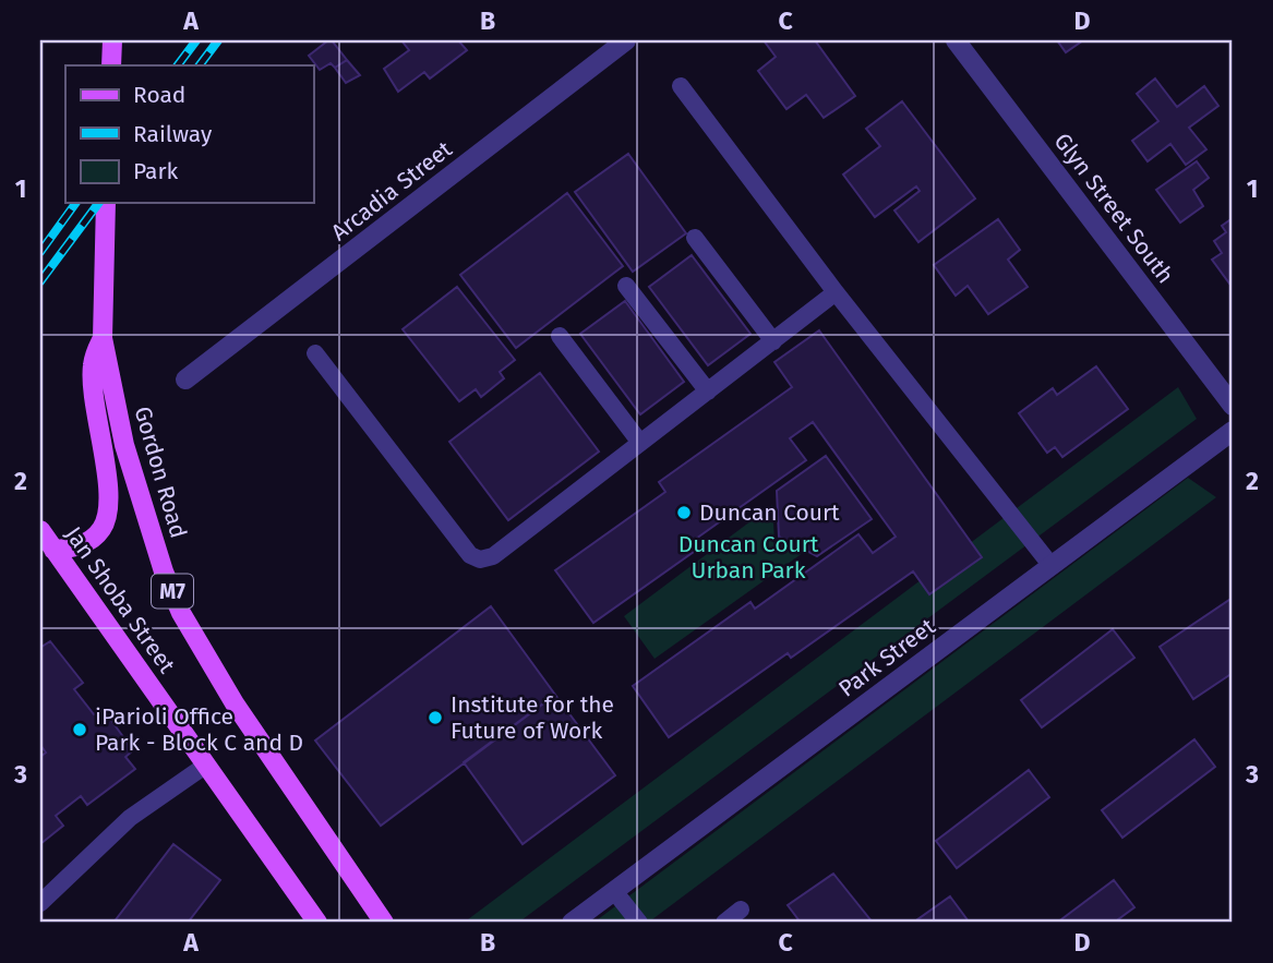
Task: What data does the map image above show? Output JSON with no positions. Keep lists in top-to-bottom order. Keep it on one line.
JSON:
{"streets":{"main road":["Gordon Road","M7","Jan Shoba Street"],"street":["Arcadia Street","Glyn Street South","Park Street"]},"parks":["Duncan Court Urban Park"],"places":["Duncan Court","Institute for the Future of Work","iParioli Office Park - Block C and D"],"legend":["Road","Railway","Park"],"grid":{"columns":["A","B","C","D"],"rows":["1","2","3"]}}
